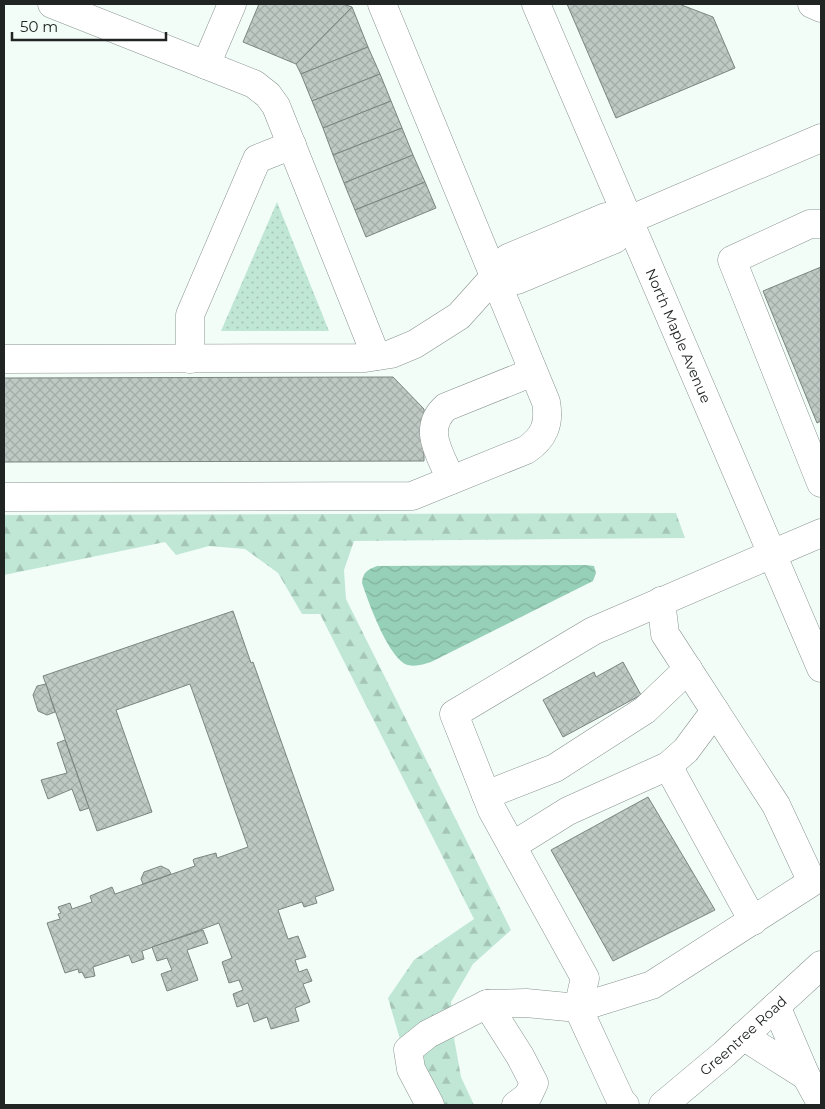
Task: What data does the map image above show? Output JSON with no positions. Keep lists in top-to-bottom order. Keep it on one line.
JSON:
{"streets":{"main road":["North Maple Avenue","Greentree Road"]},"scale_bar":"50 m"}
